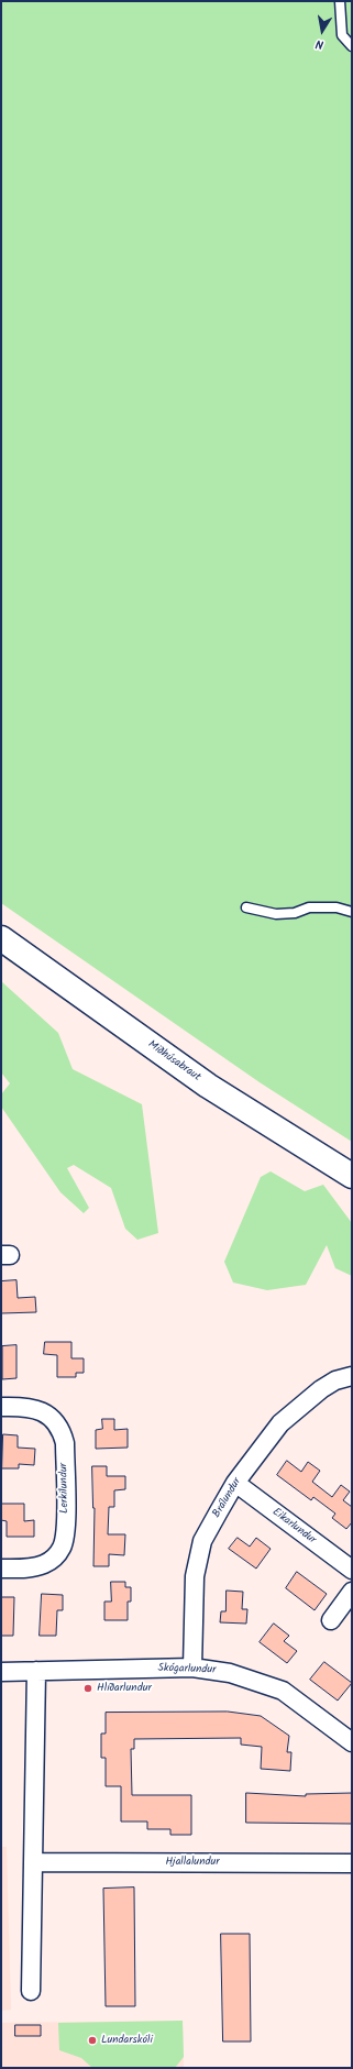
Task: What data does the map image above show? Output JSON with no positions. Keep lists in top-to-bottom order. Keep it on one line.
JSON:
{"streets":{"street":["Miðhúsabraut","Lerkilundur","Brálundur","Eikarlundur","Skógarlundur","Hjallalundur"]},"crossings":[["Brálundur","Eikarlundur"],["Brálundur","Skógarlundur"]],"places":["Hlíðarlundur","Lundarskóli"],"north":"bottom"}
